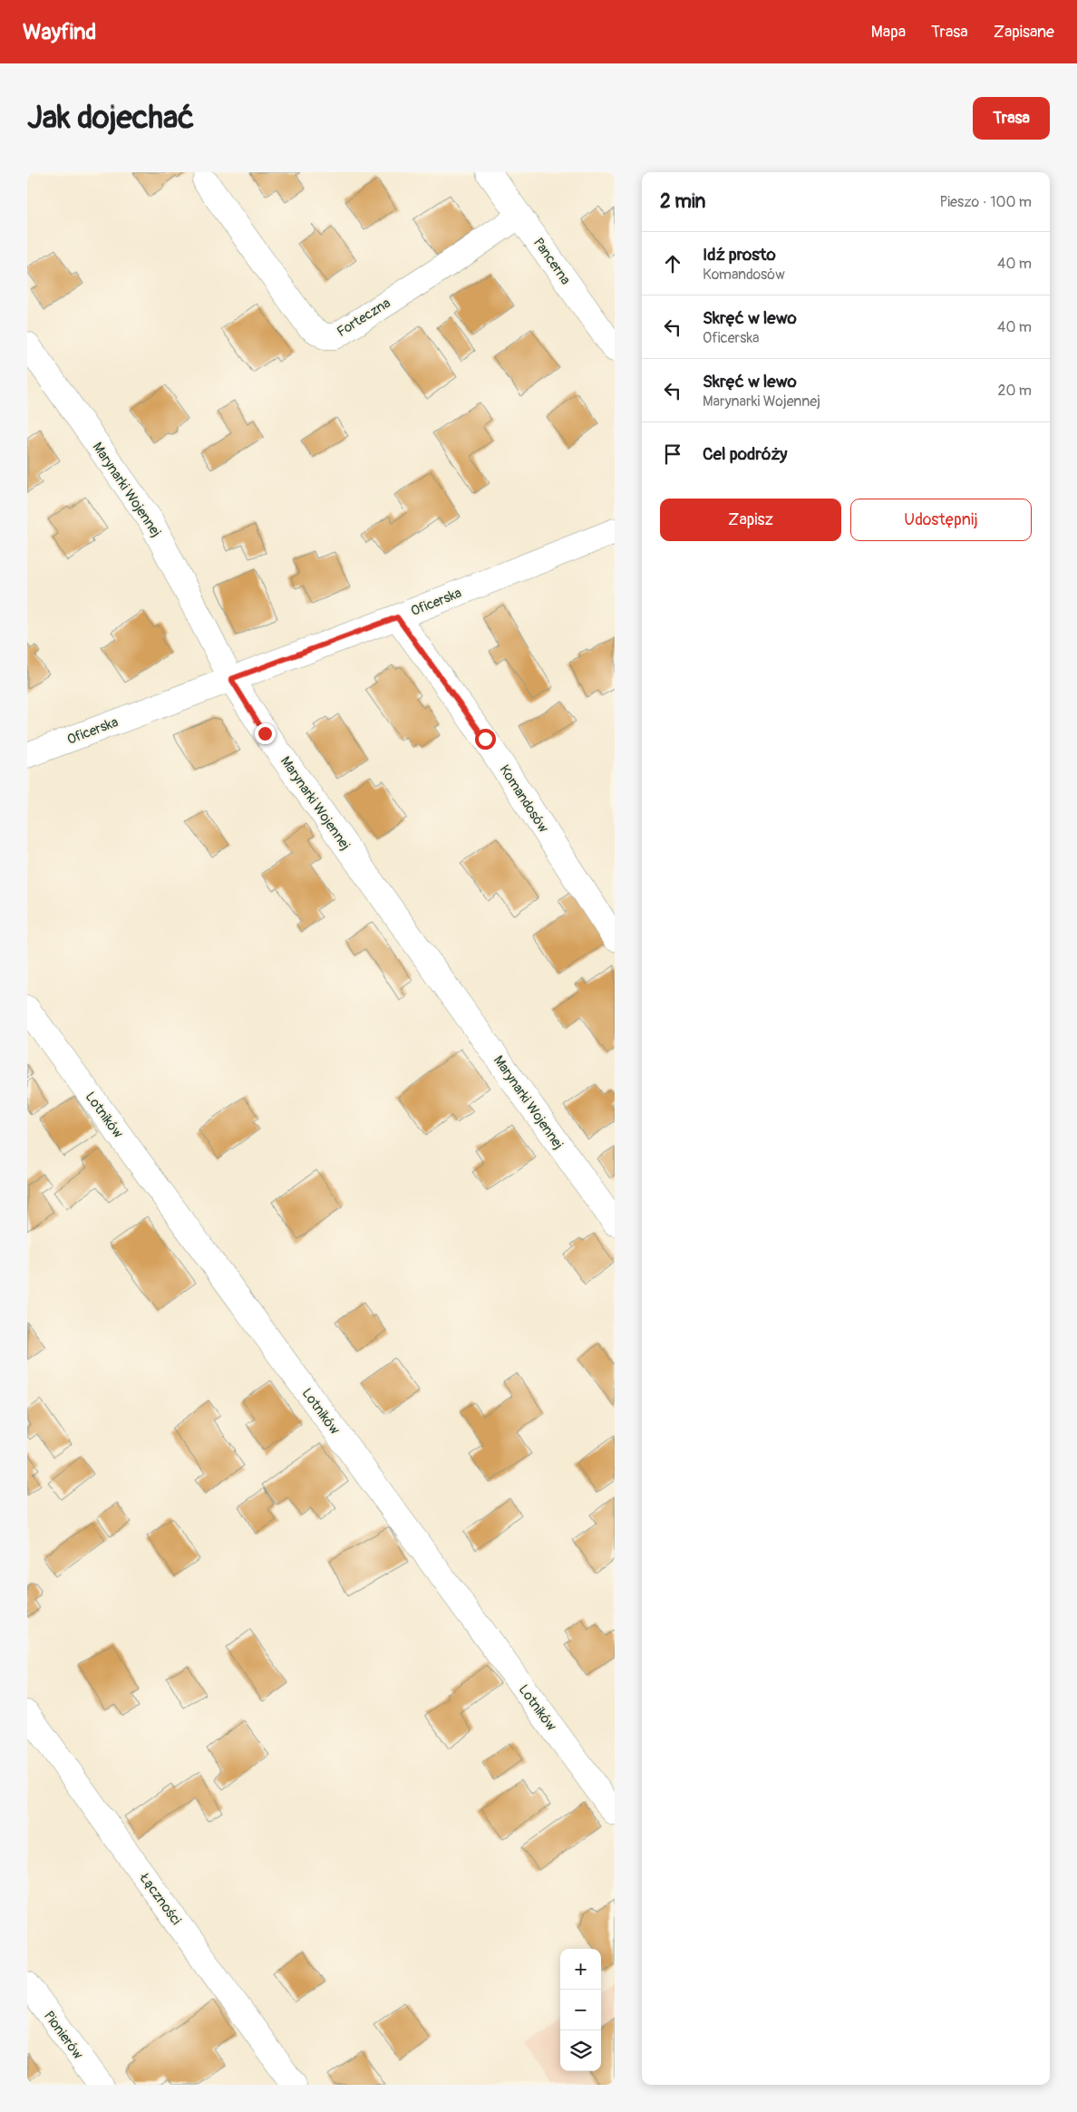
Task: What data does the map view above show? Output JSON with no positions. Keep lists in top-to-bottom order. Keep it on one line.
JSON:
{"streets":{"street":["Pancerna","Forteczna","Marynarki Wojennej","Oficerska","Komandosów","Lotników","Łączności","Pionierów"]},"crossings":[["Pancerna","Forteczna"],["Marynarki Wojennej","Oficerska"],["Oficerska","Komandosów"]],"page":{"header":"Wayfind","nav":["Mapa","Trasa","Zapisane"],"buttons":["Trasa",["Zapisz","Udostępnij"]],"title":"Jak dojechać","heading":["2 min","Pieszo · 100 m"],"list":[["Idź prosto","Komandosów","40 m"],["Skręć w lewo","Oficerska","40 m"],["Skręć w lewo","Marynarki Wojennej","20 m"],"Cel podróży"],"map_buttons":["+","−"]}}
